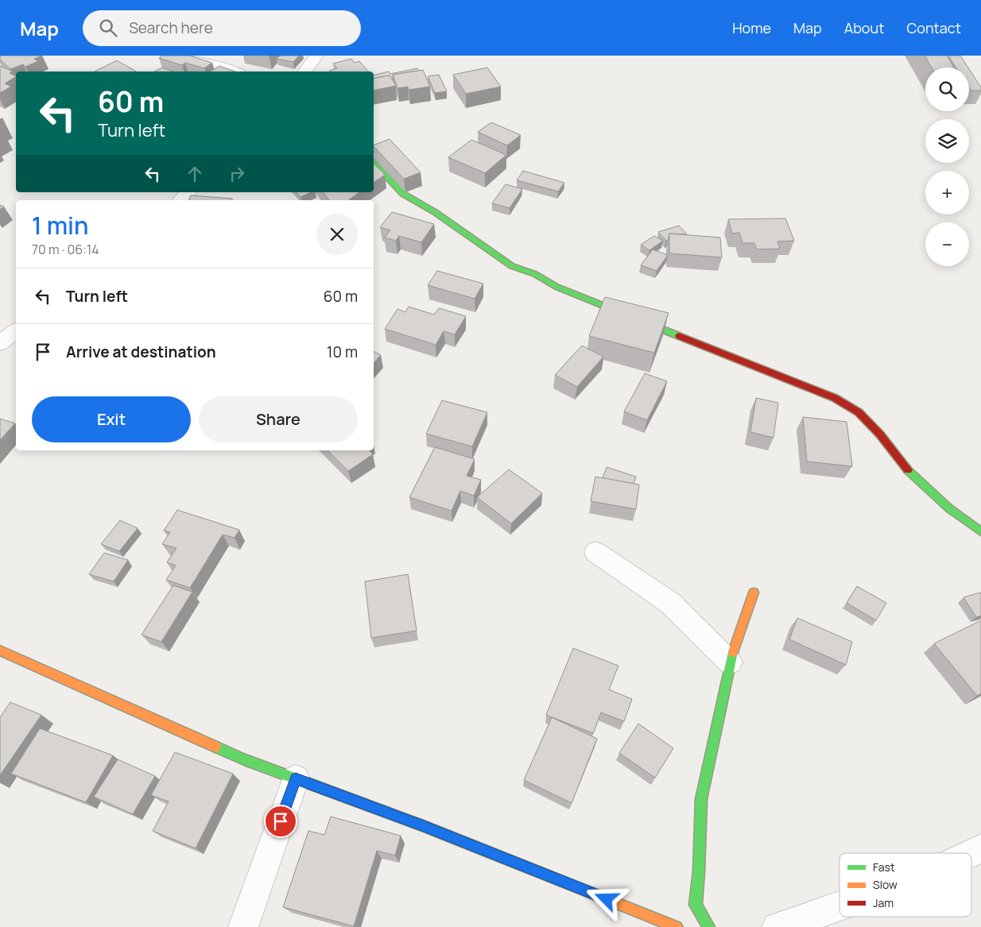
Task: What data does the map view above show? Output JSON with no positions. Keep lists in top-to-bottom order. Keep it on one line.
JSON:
{"legend":["Fast","Slow","Jam"],"page":{"header":"Map","search":"Search here","nav":["Home","Map","About","Contact"],"map_buttons":["+","−"],"turn":["60 m","Turn left"],"heading":["1 min","70 m · 06:14"],"list":[{"name":"Turn left","value":"60 m"},{"name":"Arrive at destination","value":"10 m"}],"buttons":["Exit","Share"]}}
